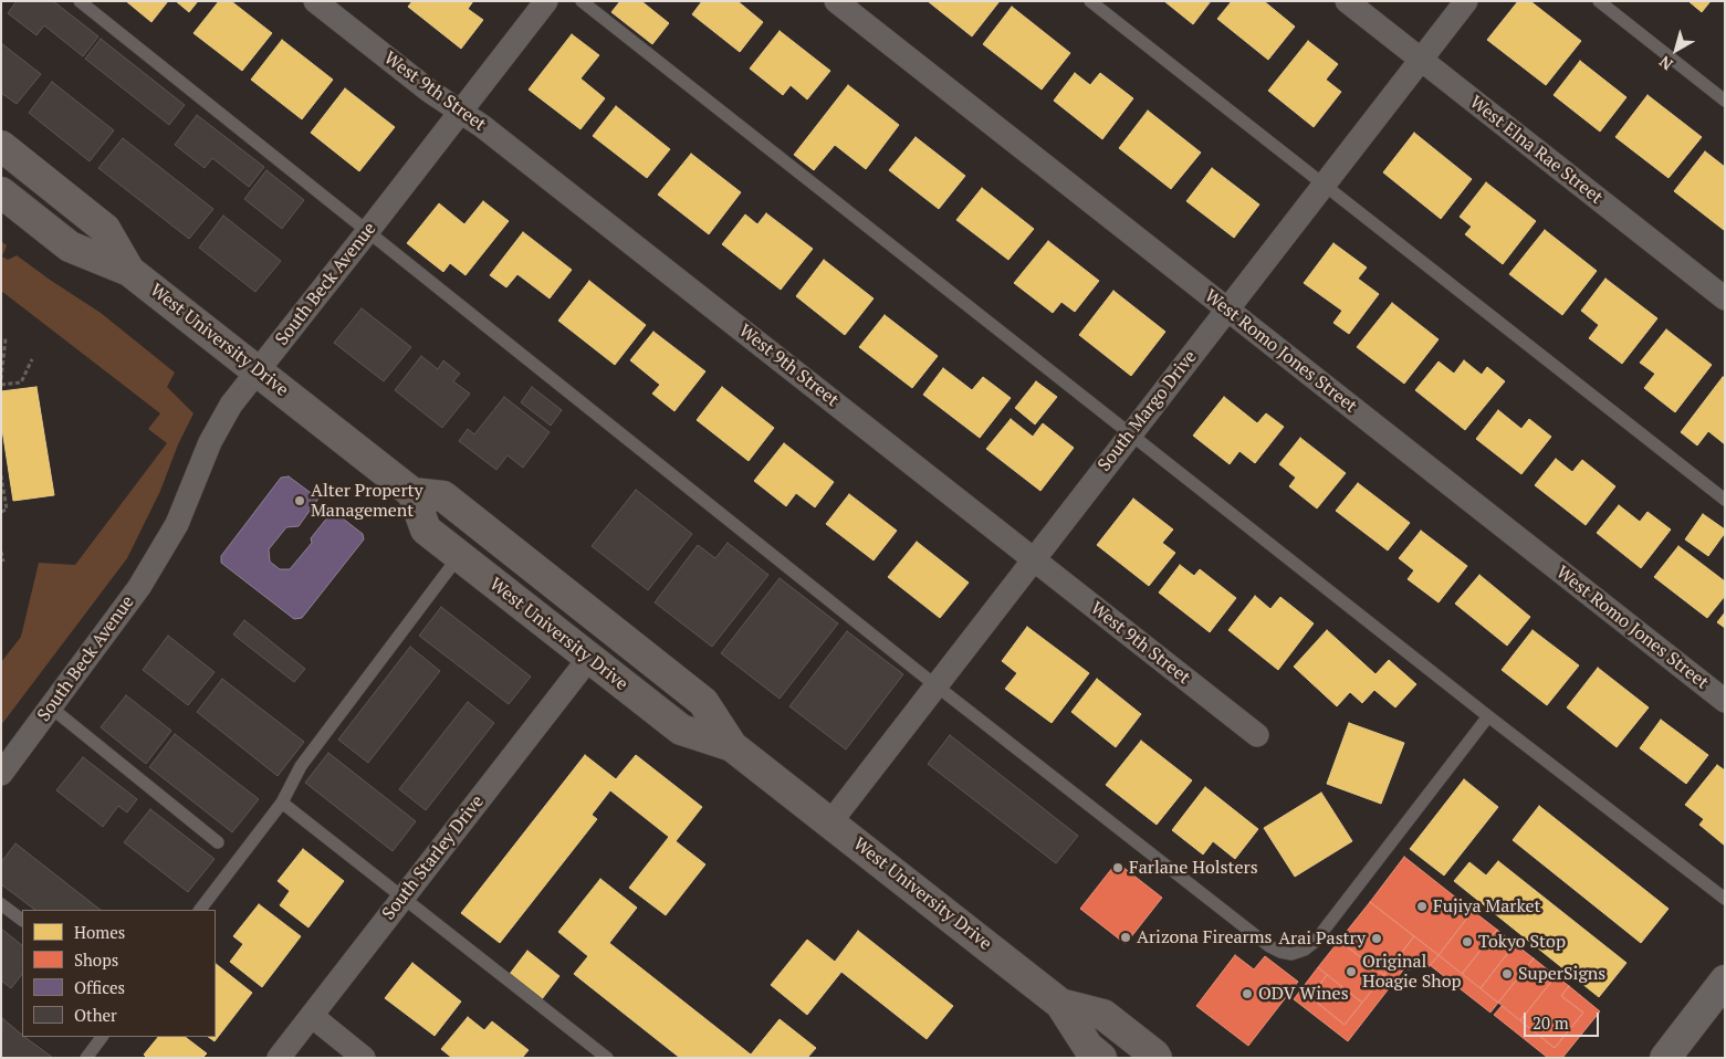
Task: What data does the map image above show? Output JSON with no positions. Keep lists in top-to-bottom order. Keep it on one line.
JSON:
{"streets":{"main road":["West University Drive"],"street":["West 9th Street","West Elna Rae Street","South Beck Avenue","West Romo Jones Street","South Margo Drive","South Starley Drive"]},"crossings":[["West 9th Street","South Beck Avenue"],["West 9th Street","South Margo Drive"],["West Elna Rae Street","South Margo Drive"],["South Beck Avenue","West University Drive"],["West University Drive","South Margo Drive"],["West University Drive","South Starley Drive"],["West Romo Jones Street","South Margo Drive"]],"places":["Alter Property Management","Farlane Holsters","Fujiya Market","Arizona Firearms","Arai Pastry","Tokyo Stop","Original Hoagie Shop","SuperSigns","ODV Wines"],"legend":["Homes","Shops","Offices","Other"],"scale_bar":"20 m","north":"bottom left"}
